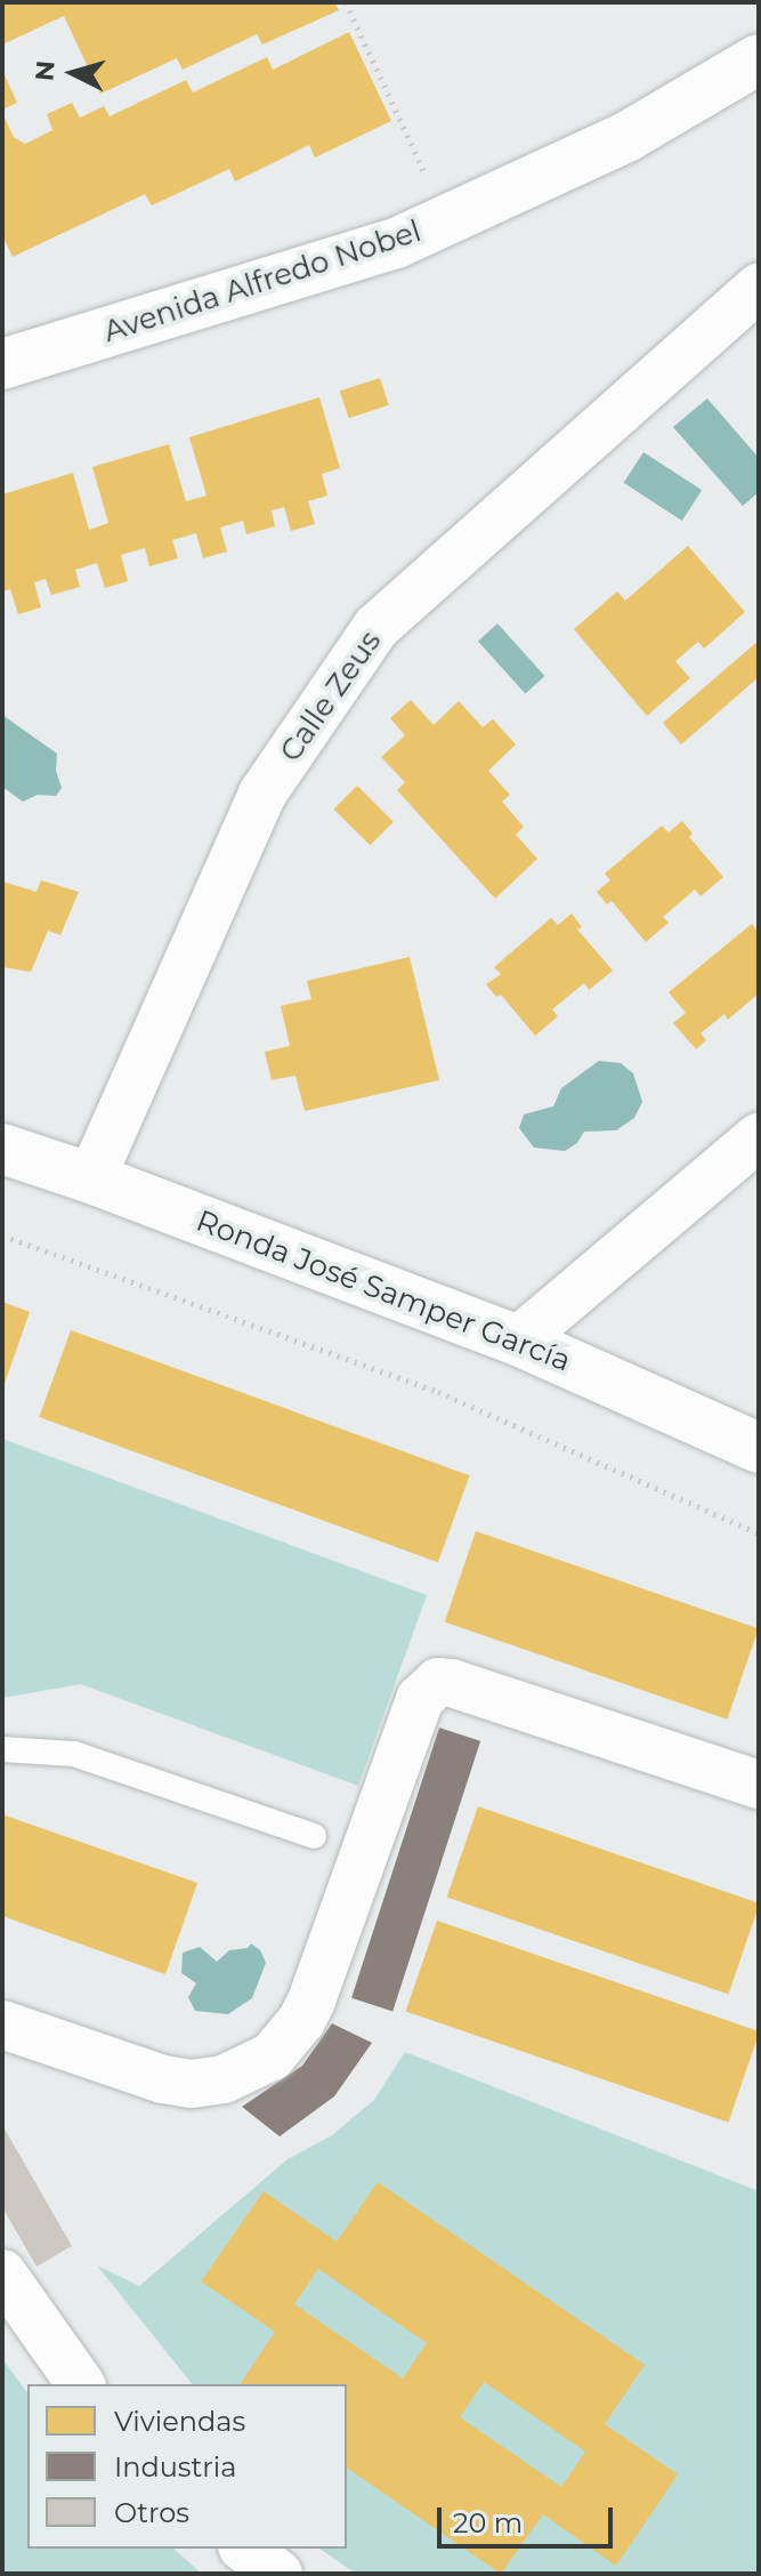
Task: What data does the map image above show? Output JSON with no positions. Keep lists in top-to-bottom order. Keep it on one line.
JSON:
{"streets":{"main road":["Avenida Alfredo Nobel","Ronda José Samper García"],"street":["Calle Zeus"]},"crossings":[["Calle Zeus","Ronda José Samper García"]],"legend":["Viviendas","Industria","Otros"],"scale_bar":"20 m","north":"left"}
